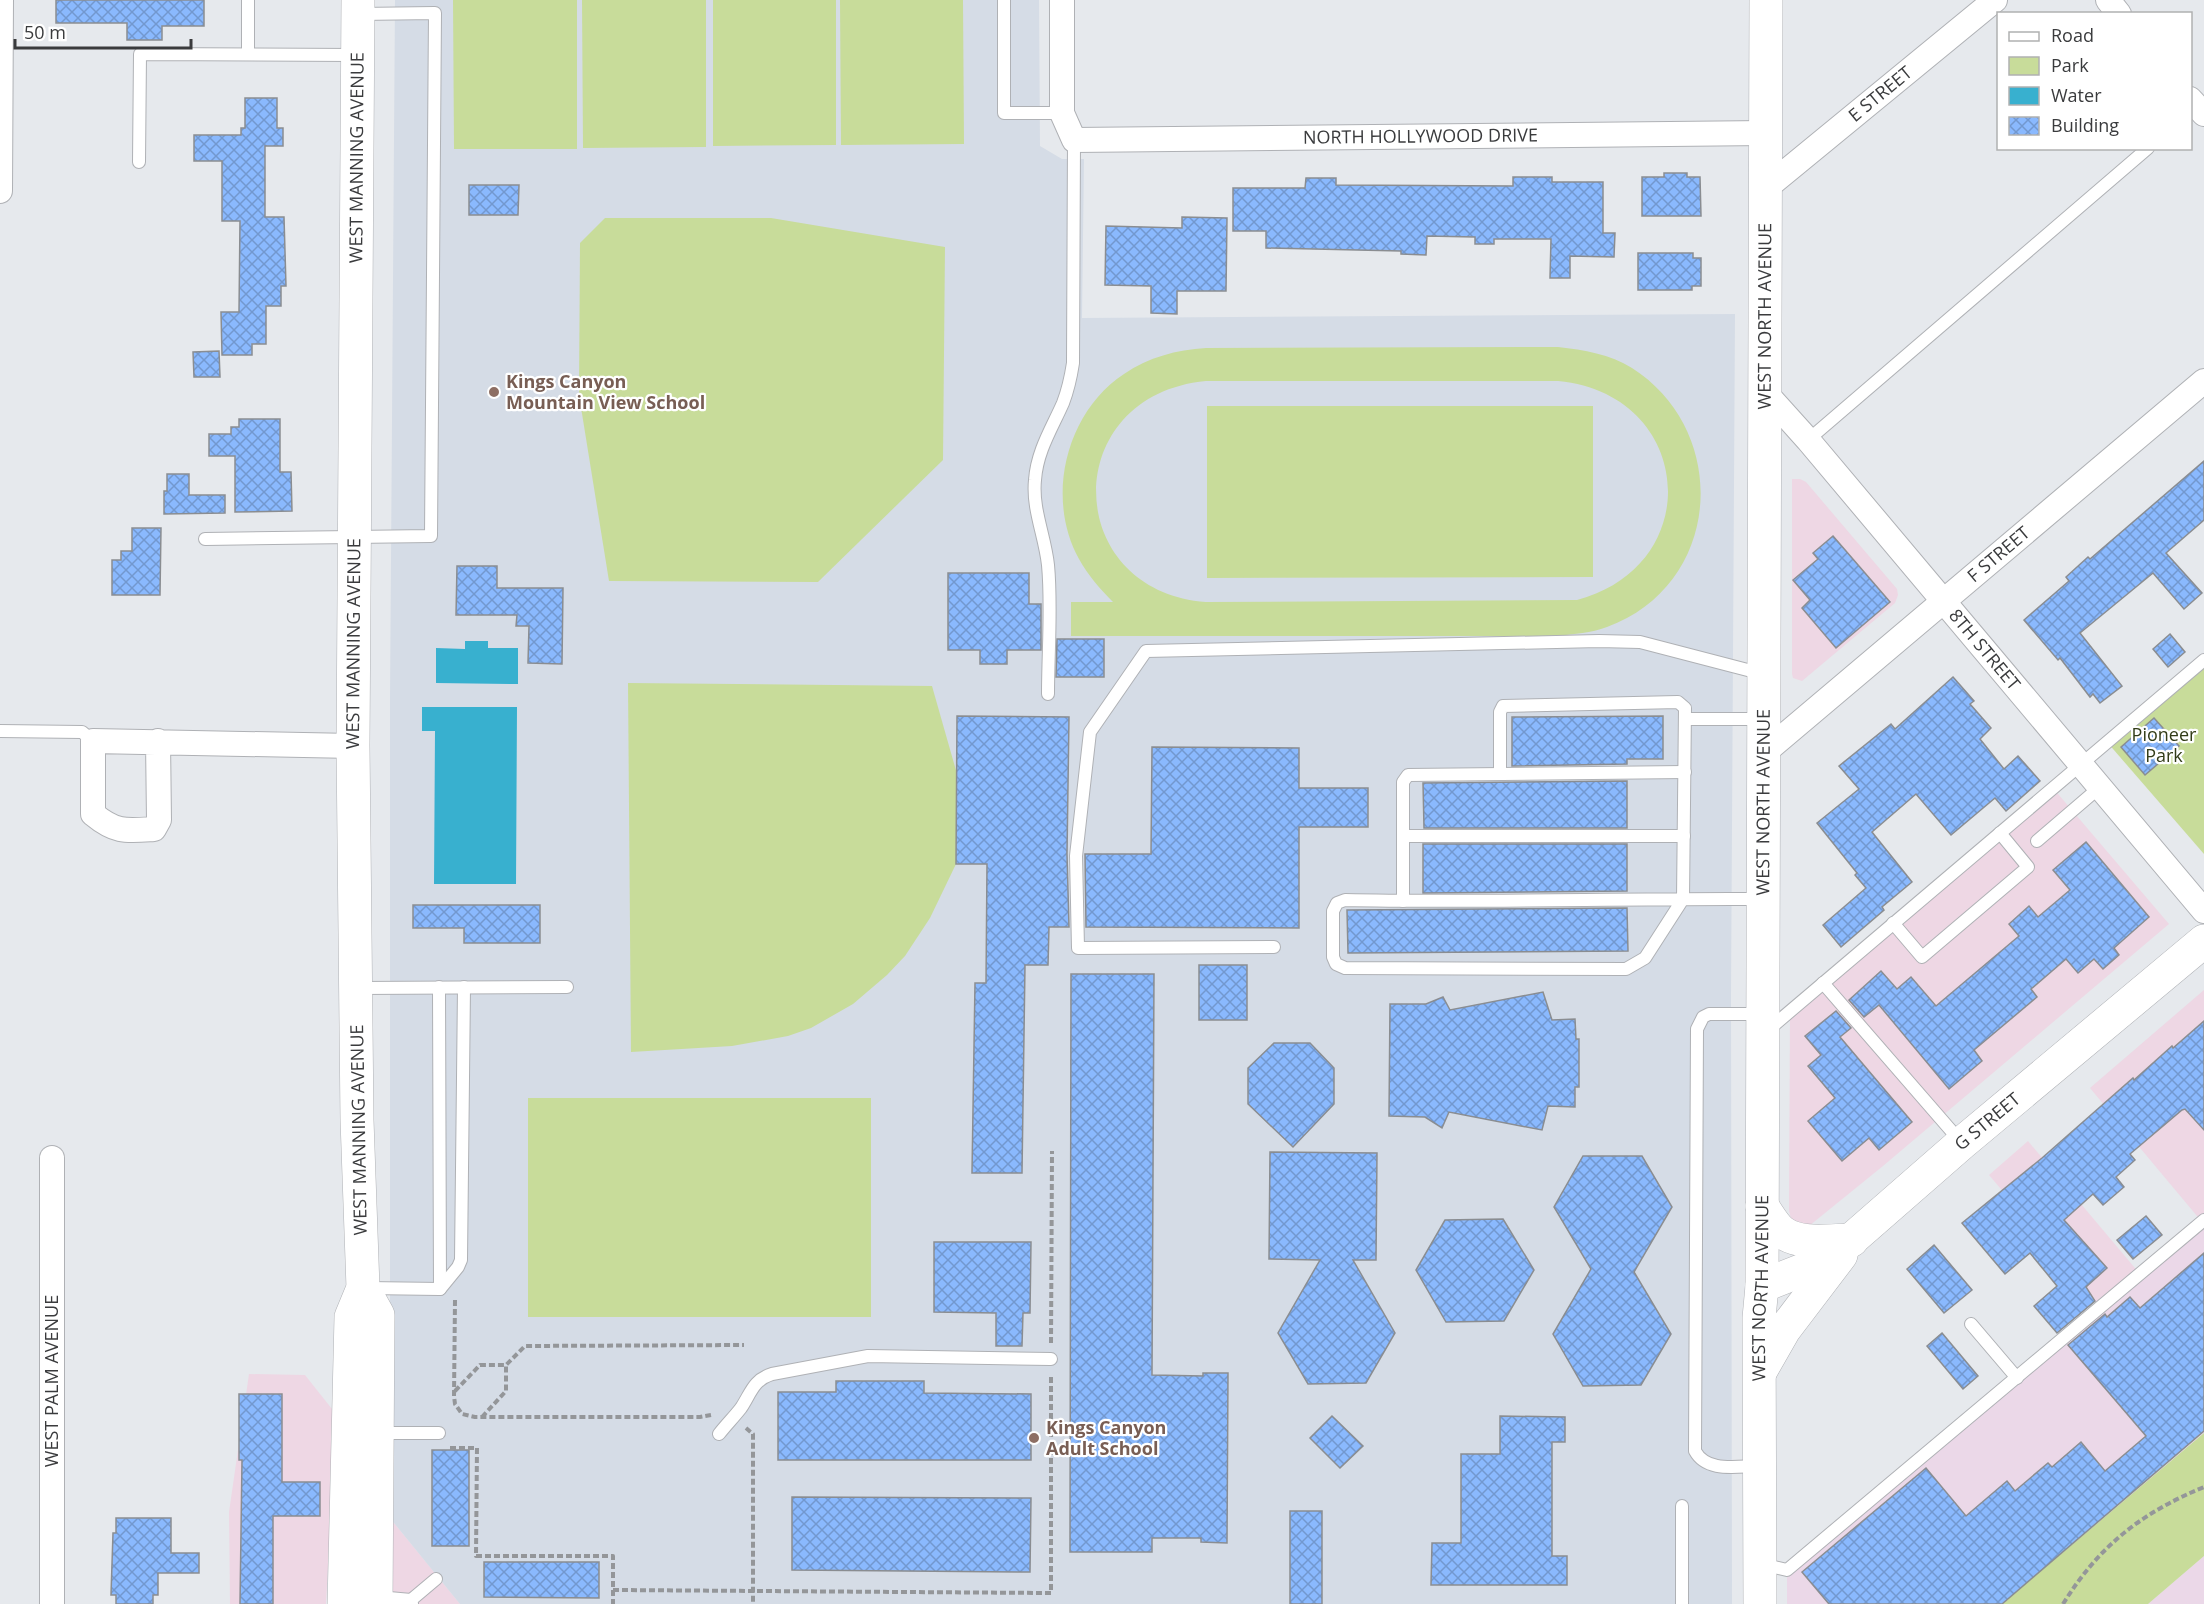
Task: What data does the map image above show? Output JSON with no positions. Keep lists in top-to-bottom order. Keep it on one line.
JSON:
{"streets":{"street":["E STREET","NORTH HOLLYWOOD DRIVE","WEST MANNING AVENUE","WEST NORTH AVENUE","F STREET","8TH STREET","G STREET","WEST PALM AVENUE"]},"crossings":[["E STREET","WEST NORTH AVENUE"],["NORTH HOLLYWOOD DRIVE","WEST NORTH AVENUE"],["WEST NORTH AVENUE","F STREET"],["WEST NORTH AVENUE","8TH STREET"],["WEST NORTH AVENUE","G STREET"],["F STREET","8TH STREET"]],"parks":["Pioneer Park"],"places":["Kings Canyon Mountain View School","Kings Canyon Adult School"],"legend":["Road","Park","Water","Building"],"scale_bar":"50 m"}
